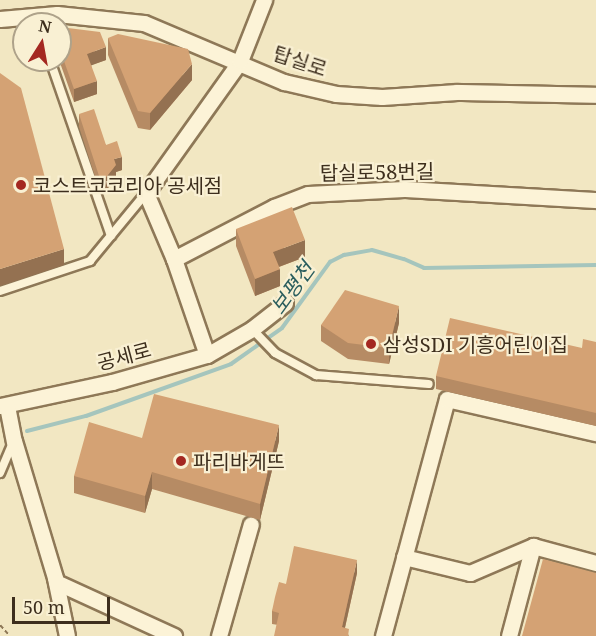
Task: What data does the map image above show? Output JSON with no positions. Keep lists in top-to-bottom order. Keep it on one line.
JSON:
{"streets":{"street":["탑실로","탑실로58번길","공세로"]},"water":["보평천"],"places":["코스트코코리아 공세점","삼성SDI 기흥어린이집","파리바게뜨"],"scale_bar":"50 m","north":"top"}
